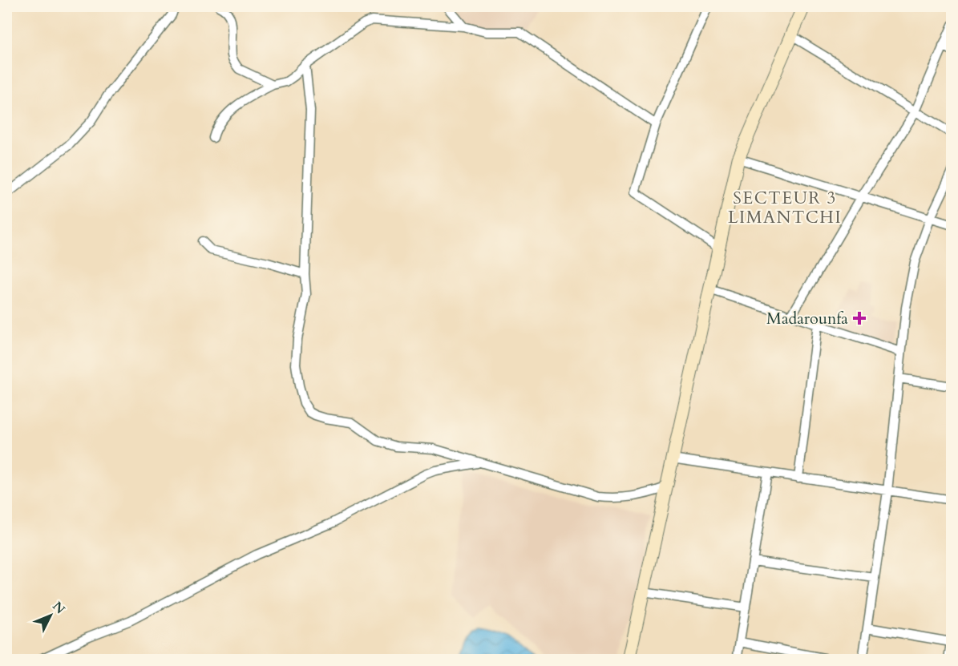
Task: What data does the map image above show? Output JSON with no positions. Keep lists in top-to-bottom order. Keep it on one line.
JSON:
{"districts":["SECTEUR 3 LIMANTCHI"],"places":{"health":["Madarounfa"]},"north":"top right"}
